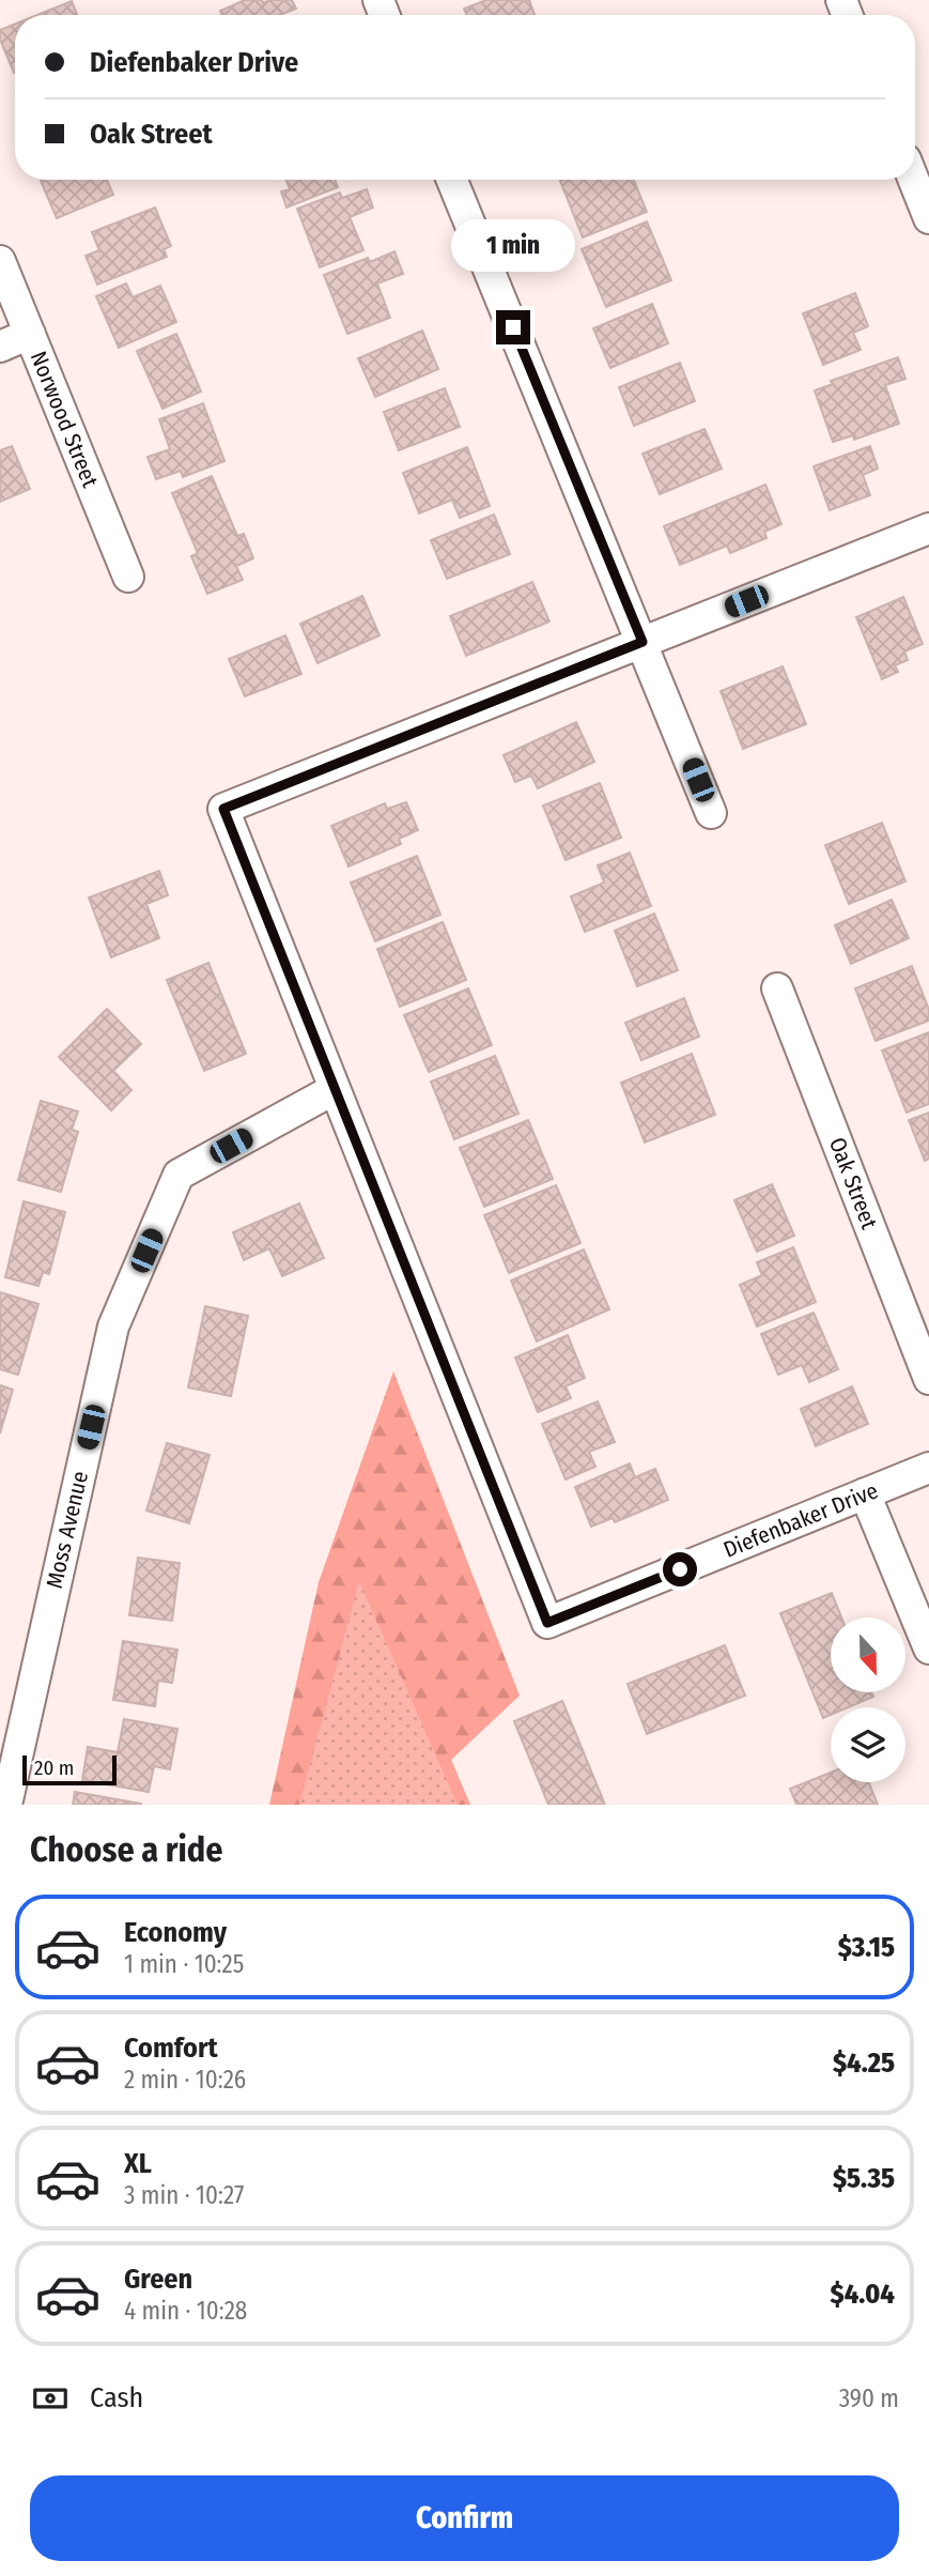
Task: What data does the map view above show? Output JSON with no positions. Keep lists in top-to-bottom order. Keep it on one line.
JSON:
{"streets":{"street":["Norwood Street","Oak Street","Diefenbaker Drive","Moss Avenue"]},"crossings":[["Diefenbaker Drive","Moss Avenue"]],"scale_bar":"20 m","north":"bottom","page":{"banner":["Diefenbaker Drive","Oak Street"],"bubble":"1 min","scale":"20 m","heading":"Choose a ride","list":[{"name":"Economy","note":"1 min · 10:25","value":"$3.15"},{"name":"Comfort","note":"2 min · 10:26","value":"$4.25"},{"name":"XL","note":"3 min · 10:27","value":"$5.35"},{"name":"Green","note":"4 min · 10:28","value":"$4.04"}],"pay":["Cash","390 m"],"buttons":"Confirm"}}
